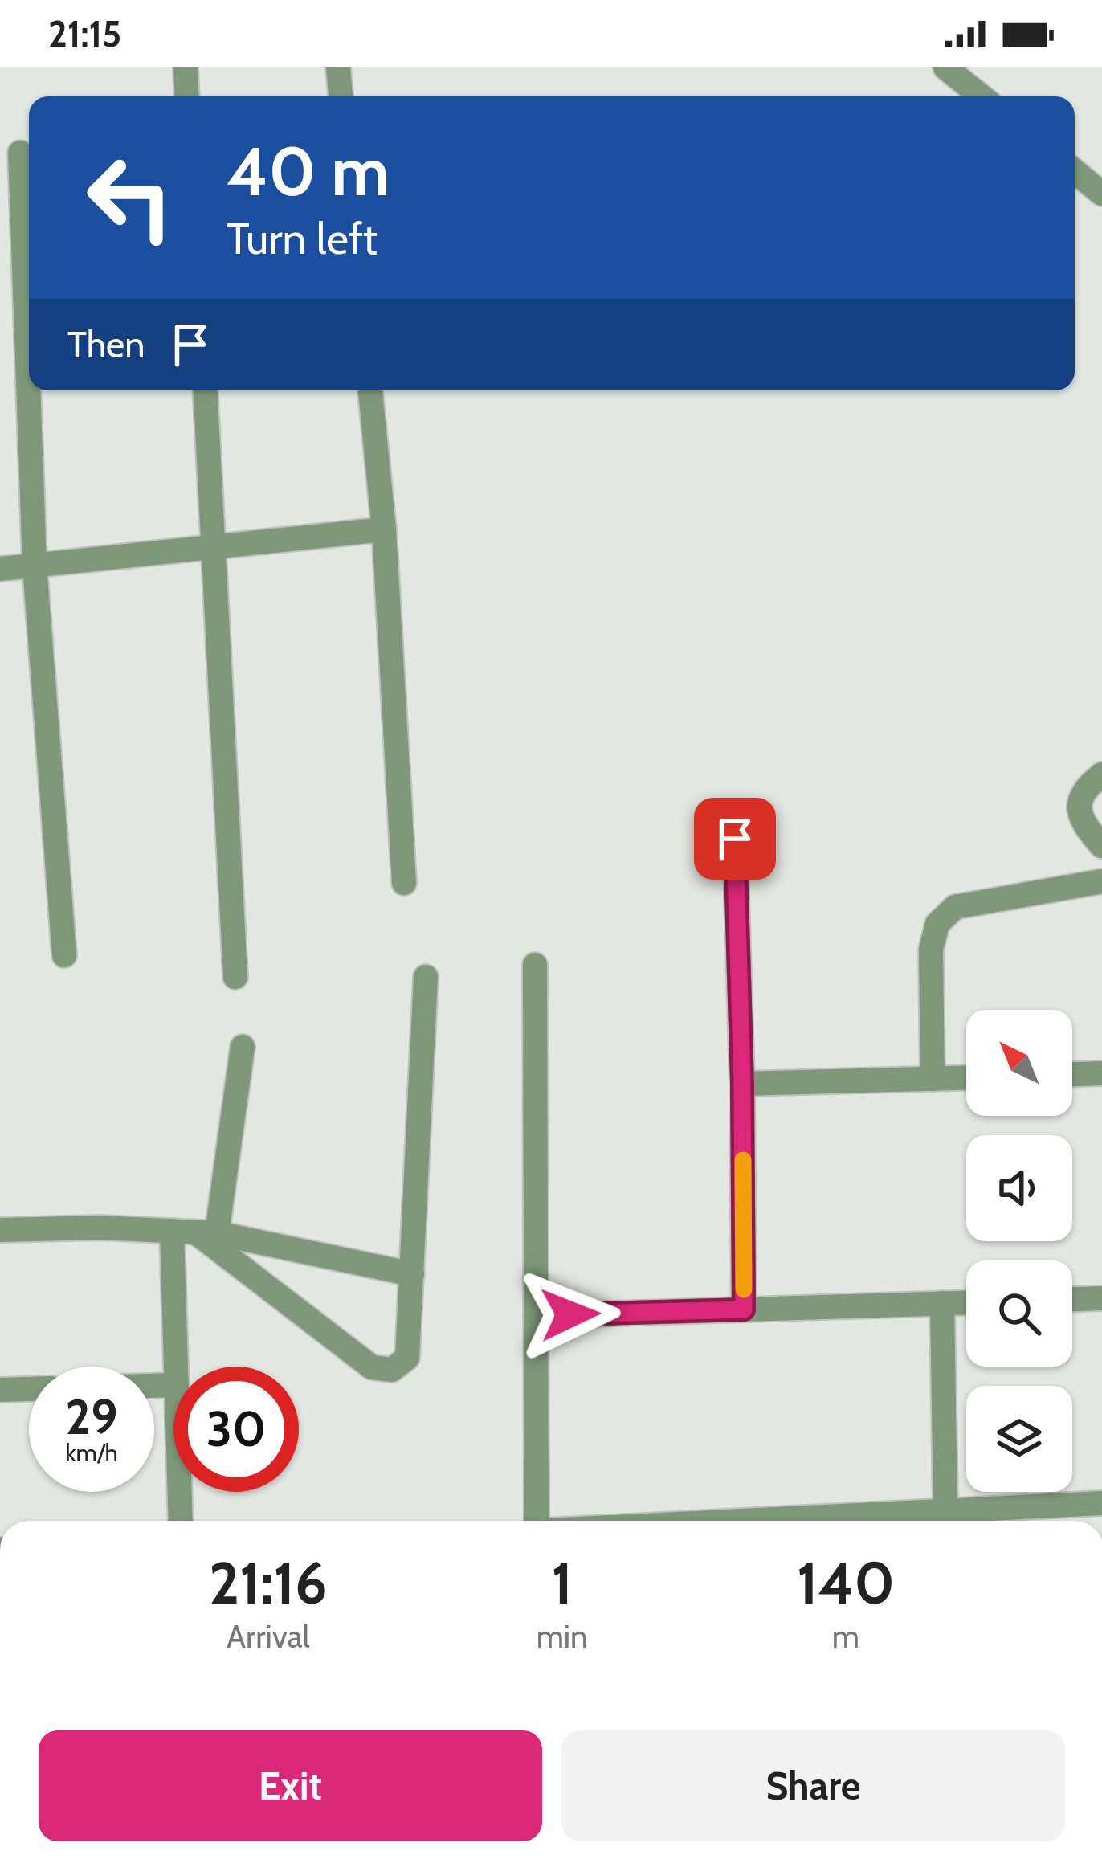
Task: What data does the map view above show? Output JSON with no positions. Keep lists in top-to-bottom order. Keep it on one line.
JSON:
{"north":"top left","page":{"status":"21:15","turn":["40 m","Turn left"],"then":"Then","speed":"29 km/h","limit":"30","eta":["21:16","Arrival","1","min","140","m"],"buttons":["Exit","Share"]}}
